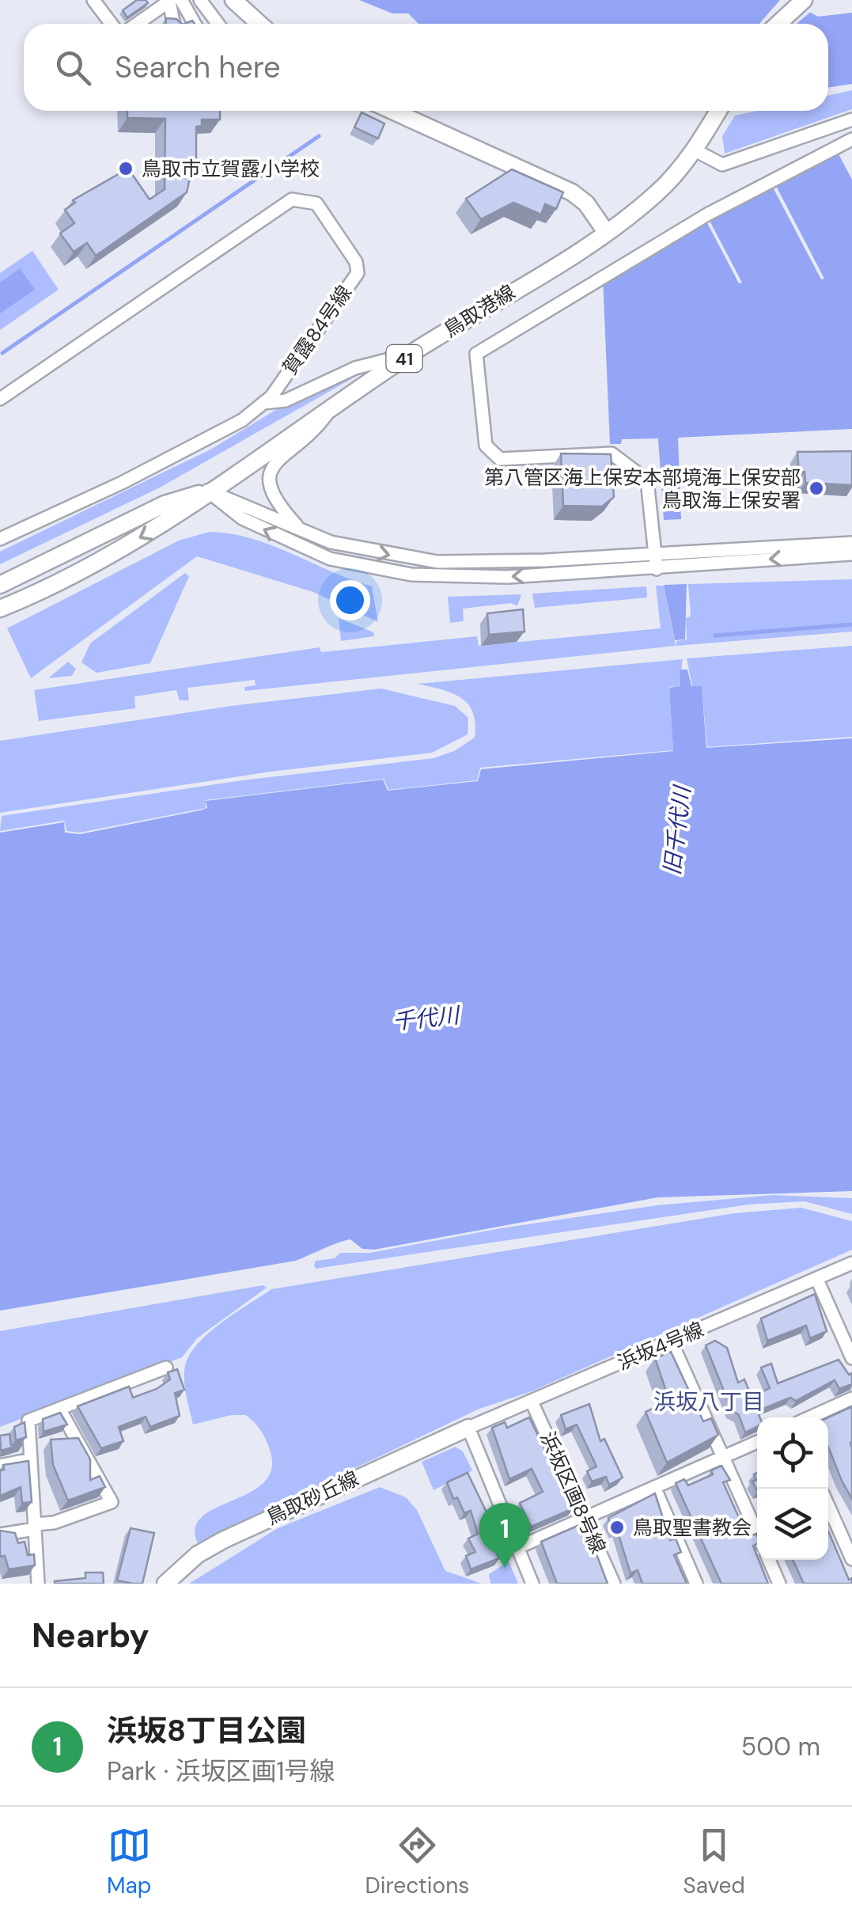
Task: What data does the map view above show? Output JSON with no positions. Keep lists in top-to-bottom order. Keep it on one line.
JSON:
{"streets":{"main road":["鳥取港線","41","鳥取砂丘線"],"street":["賀露84号線","浜坂4号線","浜坂区画8号線"]},"crossings":[["浜坂4号線","浜坂区画8号線"],["浜坂4号線","鳥取砂丘線"]],"districts":["浜坂八丁目"],"water":["旧千代川","千代川"],"places":["鳥取市立賀露小学校","第八管区海上保安本部境海上保安部 鳥取海上保安署","鳥取聖書教会"],"page":{"search":"Search here","pins":"1","heading":"Nearby","list":[{"mark":"1","name":"浜坂8丁目公園","note":"Park · 浜坂区画1号線","value":"500 m"}],"nav":["Map","Directions","Saved"]}}
